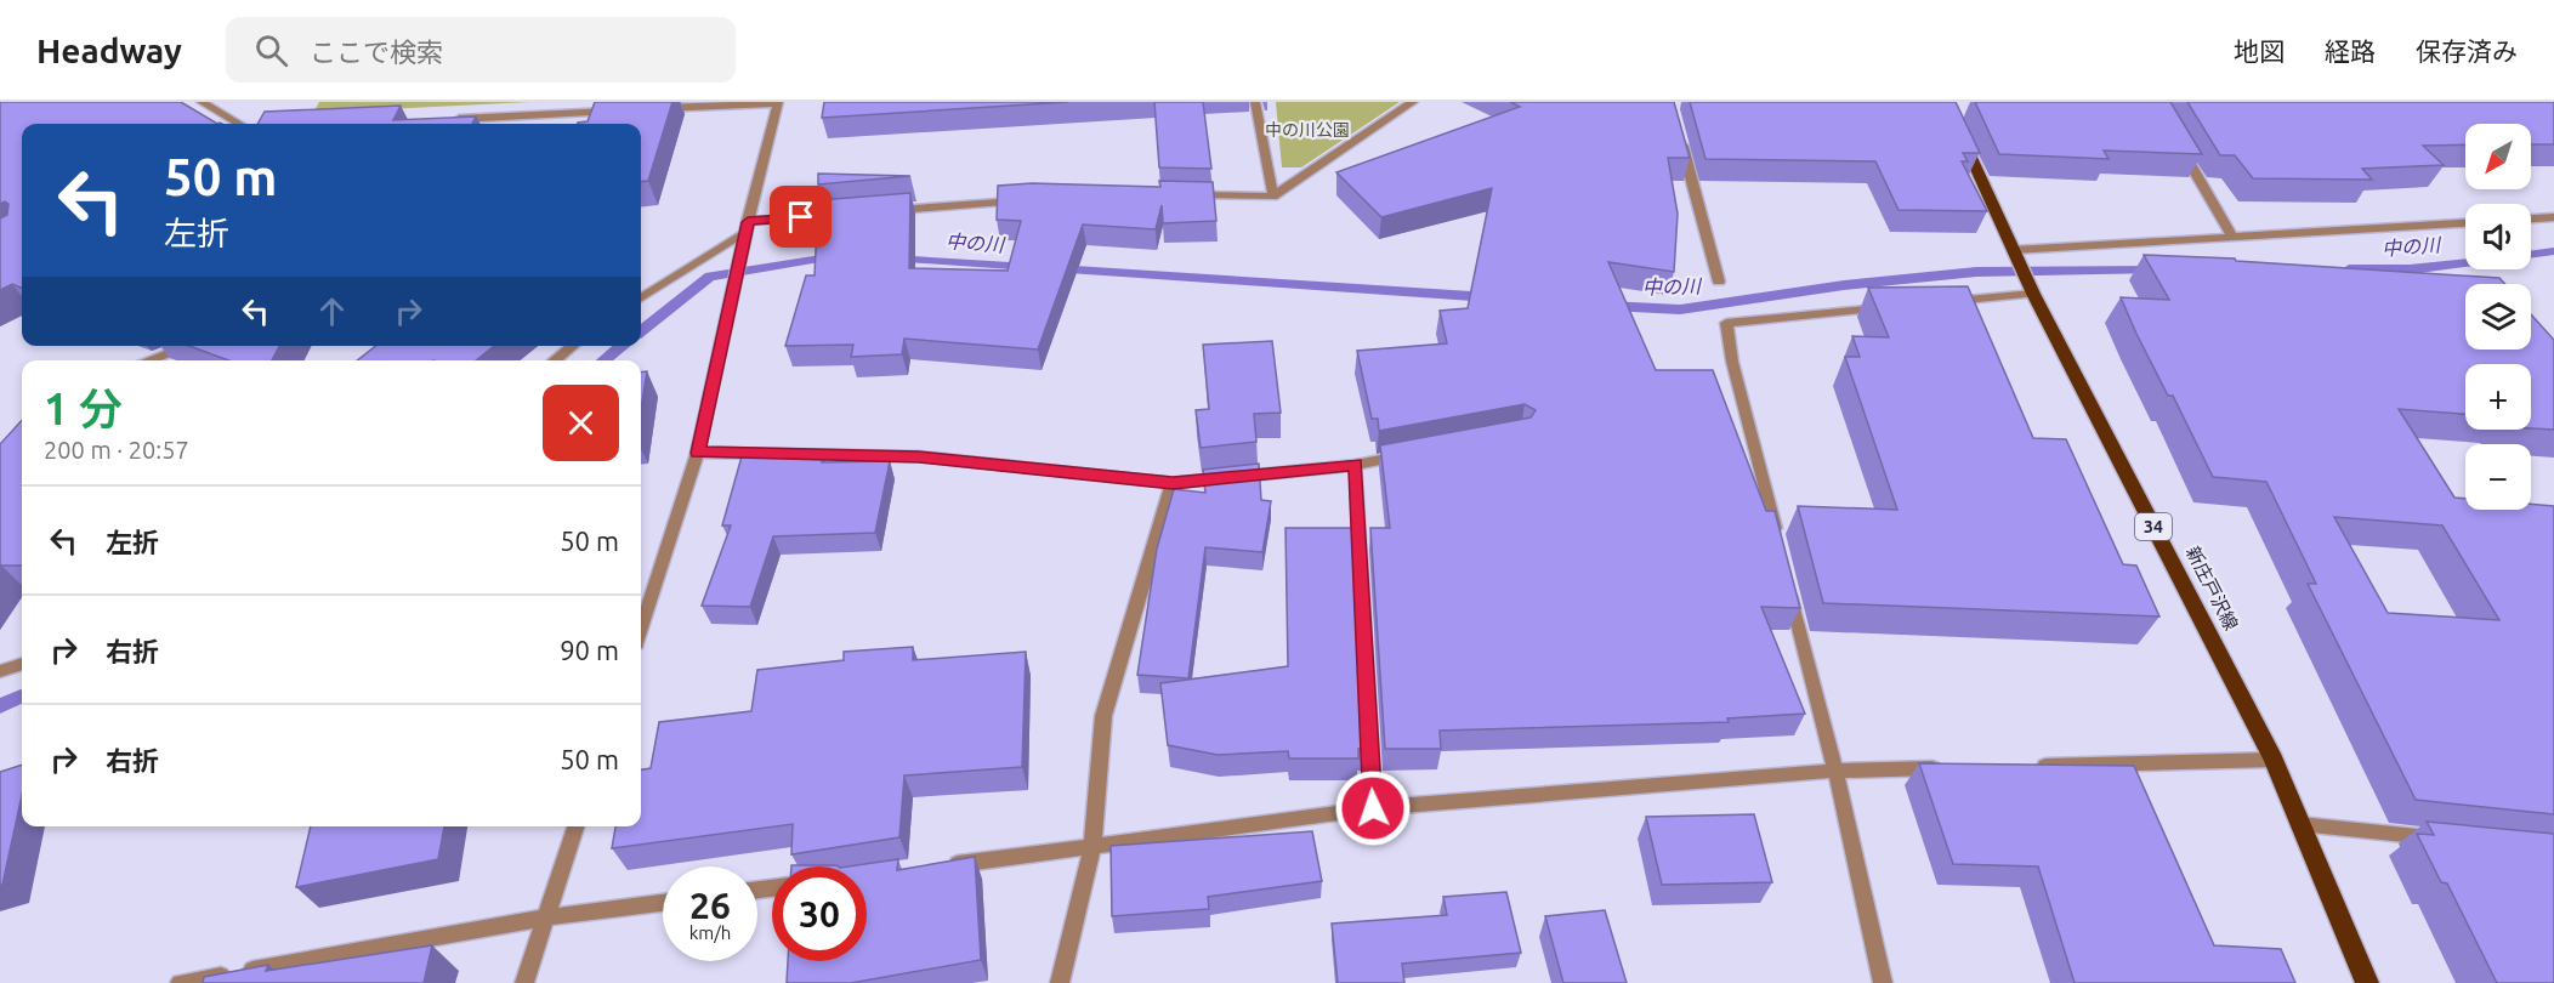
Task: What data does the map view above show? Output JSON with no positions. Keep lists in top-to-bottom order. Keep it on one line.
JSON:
{"streets":{"main road":["34","新庄戸沢線"]},"water":["中の川"],"parks":["中の川公園"],"north":"bottom left","page":{"header":"Headway","search":"ここで検索","nav":["地図","経路","保存済み"],"map_buttons":["+","−"],"turn":["50 m","左折"],"heading":["1 分","200 m · 20:57"],"list":[{"name":"左折","value":"50 m"},{"name":"右折","value":"90 m"},{"name":"右折","value":"50 m"}],"speed":"26 km/h","limit":"30"}}
